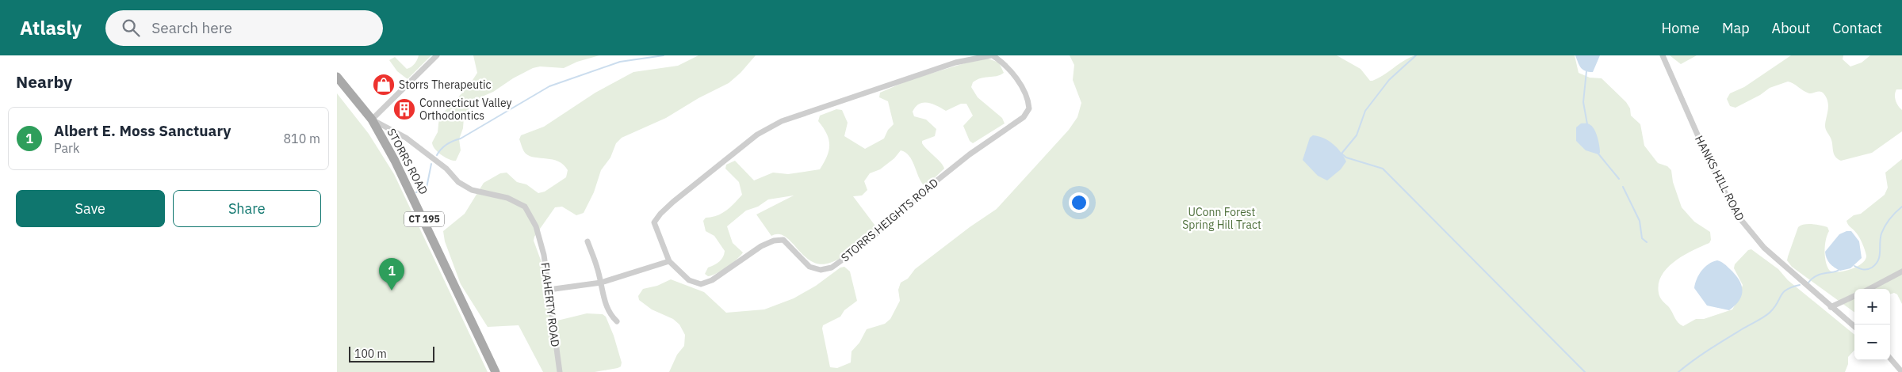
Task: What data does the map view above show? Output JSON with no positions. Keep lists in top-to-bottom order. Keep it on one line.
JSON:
{"streets":{"main road":["STORRS ROAD","CT 195"],"street":["HANKS HILL ROAD","STORRS HEIGHTS ROAD","FLAHERTY ROAD"]},"crossings":[["STORRS ROAD","FLAHERTY ROAD"]],"parks":["UConn Forest Spring Hill Tract"],"places":{"shop":["Storrs Therapeutic"],"building":["Connecticut Valley Orthodontics"]},"scale_bar":"100 m","page":{"header":"Atlasly","search":"Search here","nav":["Home","Map","About","Contact"],"heading":"Nearby","list":[{"mark":"1","name":"Albert E. Moss Sanctuary","note":"Park","value":"810 m"}],"buttons":["Save","Share"],"pins":"1","map_buttons":["+","−"],"scale":"100 m"}}
